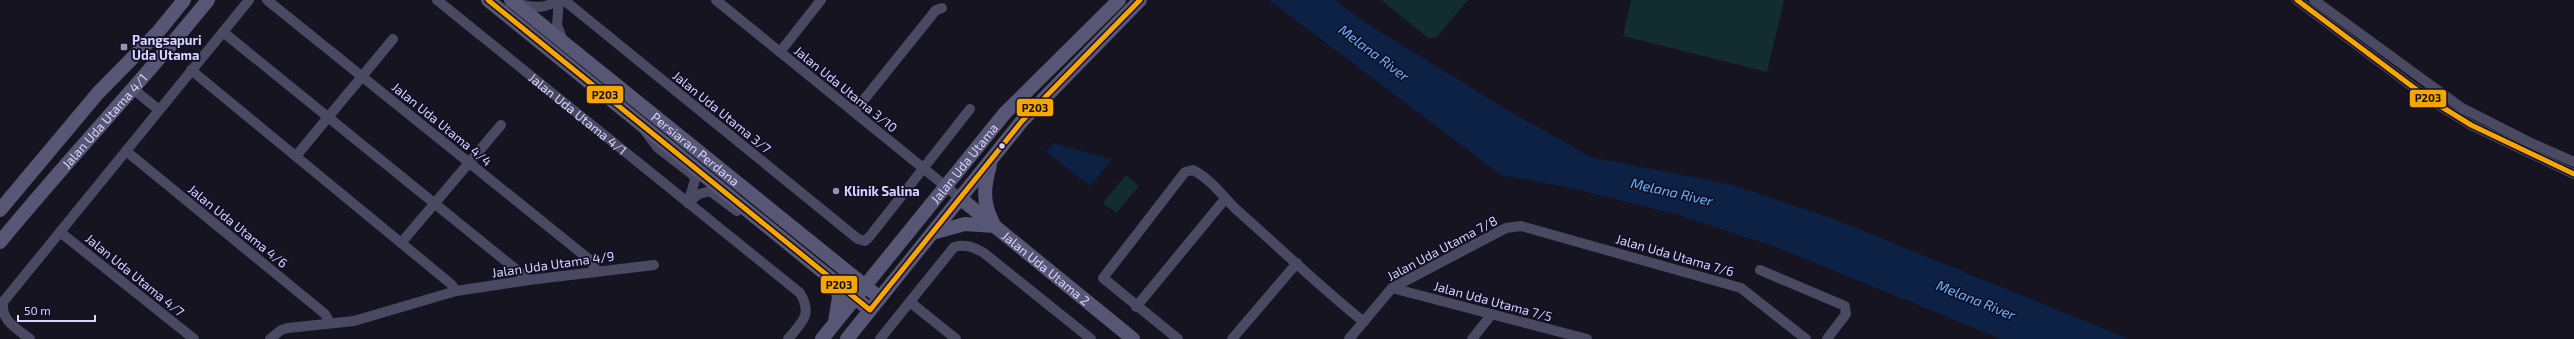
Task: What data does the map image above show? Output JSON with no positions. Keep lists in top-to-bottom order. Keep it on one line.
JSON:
{"streets":{"main road":["Jalan Uda Utama 4/1","Persiaran Perdana","Jalan Uda Utama","Jalan Uda Utama 2"],"street":["Jalan Uda Utama 3/10","Jalan Uda Utama 3/7","Jalan Uda Utama 4/4","Jalan Uda Utama 4/6","Jalan Uda Utama 7/8","Jalan Uda Utama 7/6","Jalan Uda Utama 4/9","Jalan Uda Utama 4/7","Jalan Uda Utama 7/5"]},"crossings":[["Jalan Uda Utama 3/10","Jalan Uda Utama 3/7"],["Jalan Uda Utama 3/10","Jalan Uda Utama"],["Jalan Uda Utama 3/10","Jalan Uda Utama 2"],["Jalan Uda Utama 4/4","Jalan Uda Utama 4/9"],["Persiaran Perdana","Jalan Uda Utama"],["Jalan Uda Utama","Jalan Uda Utama 2"],["Jalan Uda Utama 4/6","Jalan Uda Utama 4/9"],["Jalan Uda Utama 7/8","Jalan Uda Utama 7/6"],["Jalan Uda Utama 7/8","Jalan Uda Utama 7/5"]],"water":["Melana River"],"places":{"transit":["Pangsapuri Uda Utama"],"other":["Klinik Salina"]},"lines":["transit line P203"],"scale_bar":"50 m"}
